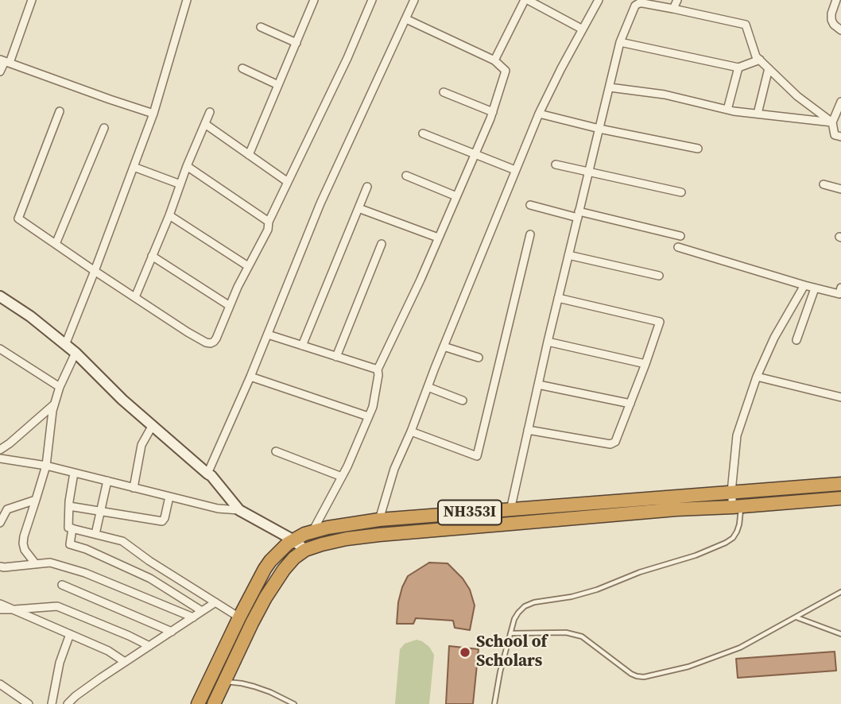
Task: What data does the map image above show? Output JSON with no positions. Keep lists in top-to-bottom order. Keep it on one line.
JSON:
{"streets":{"highway":["NH353I"]},"places":["School of Scholars"]}
